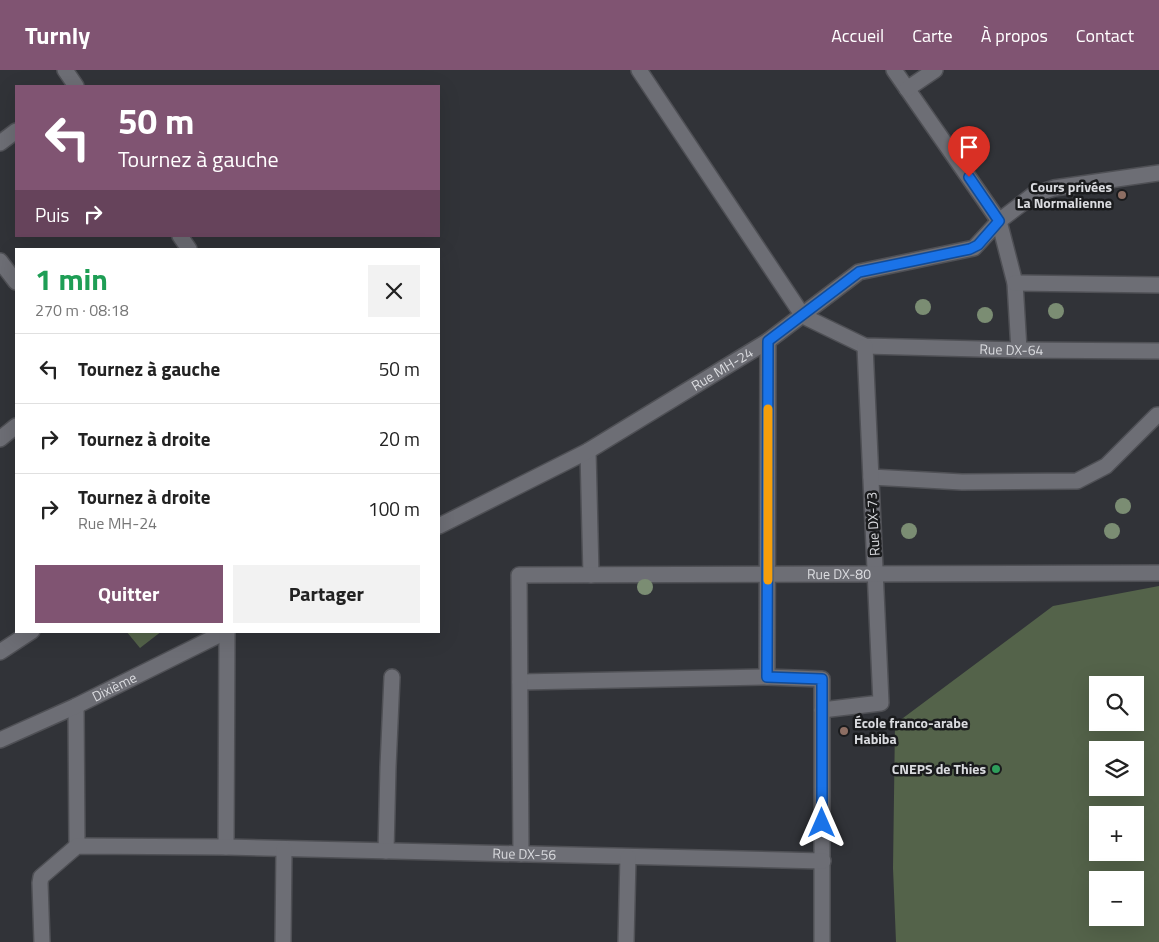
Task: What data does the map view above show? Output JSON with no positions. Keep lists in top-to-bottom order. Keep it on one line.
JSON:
{"streets":{"street":["Rue DX-64","Rue MH-24","Rue DX-73","Rue DX-80","Dixième","Rue DX-56"]},"crossings":[["Rue DX-64","Rue DX-73"],["Rue DX-73","Rue DX-80"]],"places":["Cours privées La Normalienne","École franco-arabe Habiba","CNEPS de Thies"],"page":{"header":"Turnly","nav":["Accueil","Carte","À propos","Contact"],"turn":["50 m","Tournez à gauche"],"then":"Puis","heading":["1 min","270 m · 08:18"],"list":[{"name":"Tournez à gauche","value":"50 m"},{"name":"Tournez à droite","value":"20 m"},{"name":"Tournez à droite","note":"Rue MH-24","value":"100 m"}],"buttons":["Quitter","Partager"],"map_buttons":["+","−"]}}
